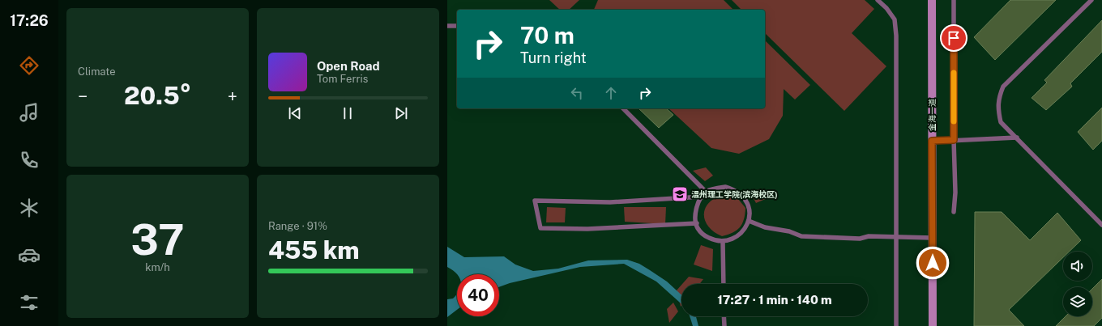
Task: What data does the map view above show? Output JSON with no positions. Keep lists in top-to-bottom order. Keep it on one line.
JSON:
{"streets":{"street":["金海一道"]},"places":{"school or university":["温州理工学院(滨海校区)"]},"page":{"tabs":"17:26","tile":["Climate",["37","km/h"],["Range · 91%","455 km"]],"turn":["70 m","Turn right"],"song":["Open Road","Tom Ferris"],"heat":["−","20.5°","+"],"limit":"40","trip":"17:27 · 1 min · 140 m"}}
